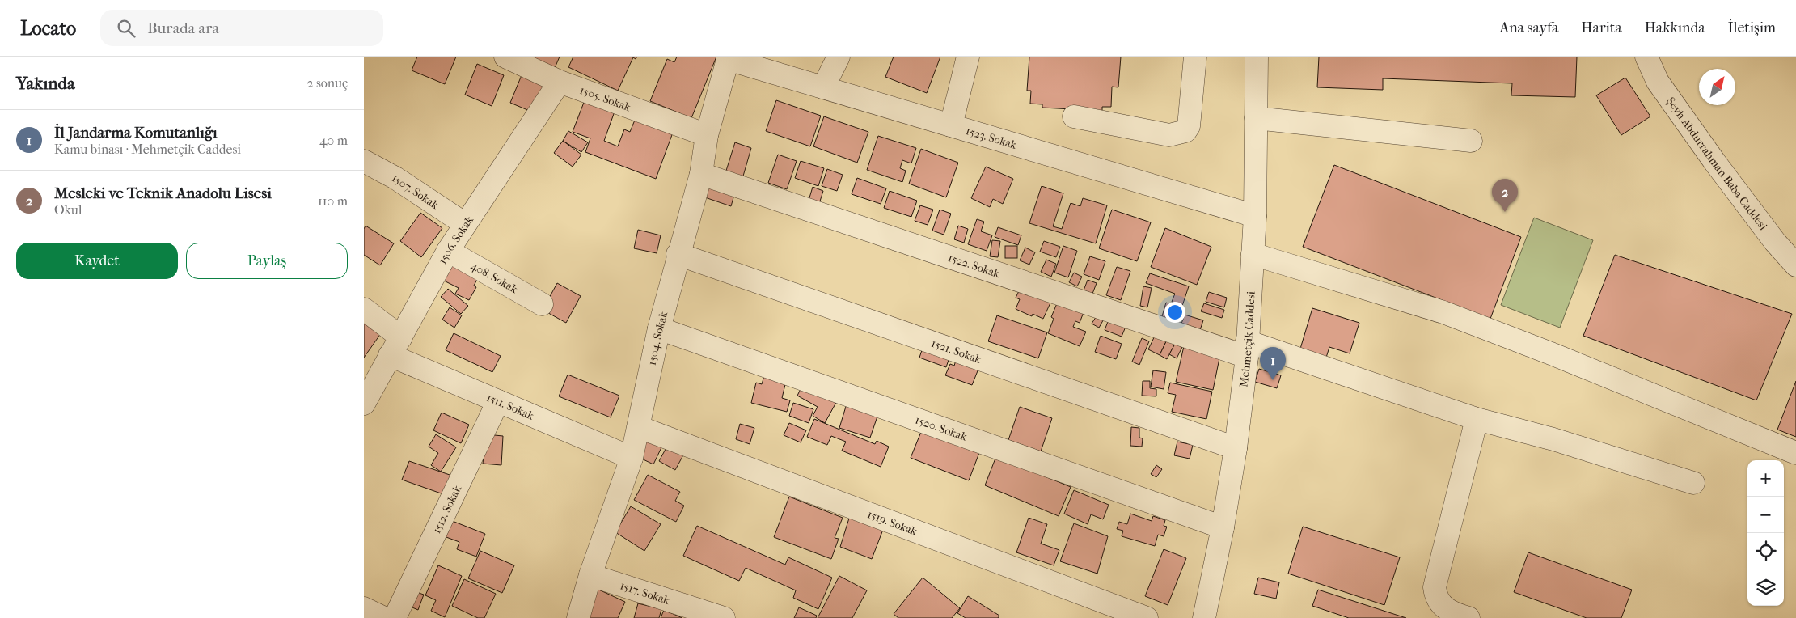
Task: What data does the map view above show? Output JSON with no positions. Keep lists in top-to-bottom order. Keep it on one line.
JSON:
{"streets":{"street":["1505. Sokak","1523. Sokak","Şeyh Abdurrahman Baba Caddesi","1507. Sokak","1506. Sokak","1522. Sokak","408. Sokak","1504. Sokak","Mehmetçik Caddesi","1521. Sokak","1511. Sokak","1520. Sokak","1512. Sokak","1519. Sokak","1517. Sokak"]},"crossings":[["1505. Sokak","1506. Sokak"],["1505. Sokak","1504. Sokak"],["1523. Sokak","1504. Sokak"],["1523. Sokak","Mehmetçik Caddesi"],["1507. Sokak","1506. Sokak"],["1506. Sokak","408. Sokak"],["1506. Sokak","1511. Sokak"],["1522. Sokak","1504. Sokak"],["1522. Sokak","Mehmetçik Caddesi"],["1504. Sokak","1521. Sokak"],["1504. Sokak","1511. Sokak"],["1504. Sokak","1520. Sokak"],["1504. Sokak","1519. Sokak"],["1504. Sokak","1517. Sokak"],["Mehmetçik Caddesi","1521. Sokak"],["Mehmetçik Caddesi","1520. Sokak"],["1511. Sokak","1512. Sokak"]],"north":"top right","page":{"header":"Locato","search":"Burada ara","nav":["Ana sayfa","Harita","Hakkında","İletişim"],"heading":["Yakında","2 sonuç"],"list":[{"mark":"1","name":"İl Jandarma Komutanlığı","note":"Kamu binası · Mehmetçik Caddesi","value":"40 m"},{"mark":"2","name":"Mesleki ve Teknik Anadolu Lisesi","note":"Okul","value":"110 m"}],"pins":["2","1"],"buttons":["Kaydet","Paylaş"],"map_buttons":["+","−"]}}
